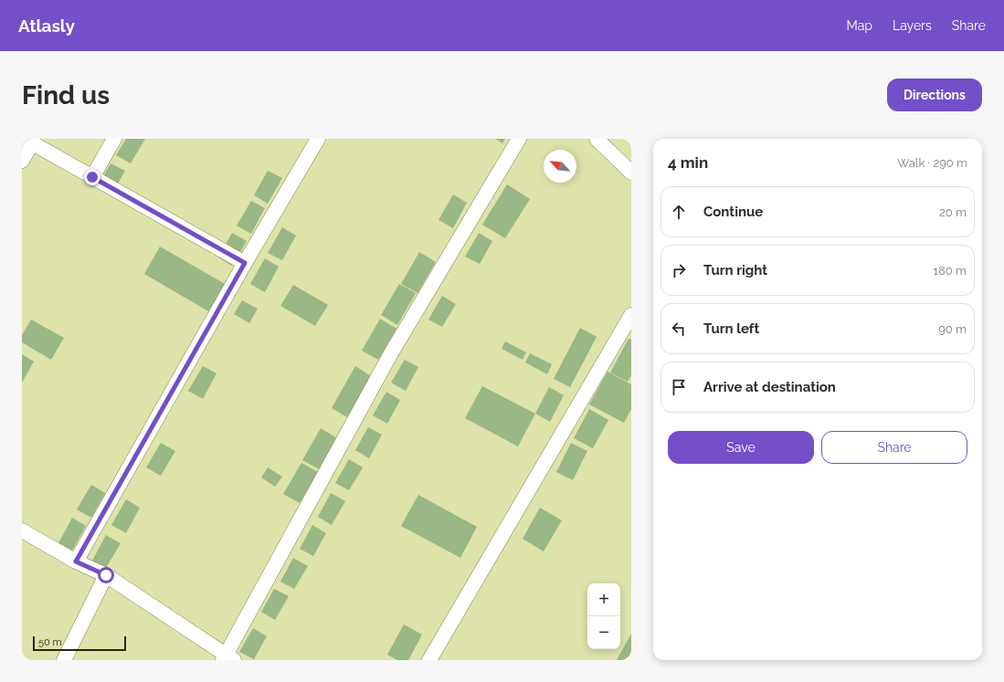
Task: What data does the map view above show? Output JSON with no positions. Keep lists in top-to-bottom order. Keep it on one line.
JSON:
{"scale_bar":"50 m","north":"top left","page":{"header":"Atlasly","nav":["Map","Layers","Share"],"buttons":["Directions",["Save","Share"]],"title":"Find us","heading":["4 min","Walk · 290 m"],"list":[["Continue","20 m"],["Turn right","180 m"],["Turn left","90 m"],"Arrive at destination"],"map_buttons":["+","−"],"scale":"50 m"}}
